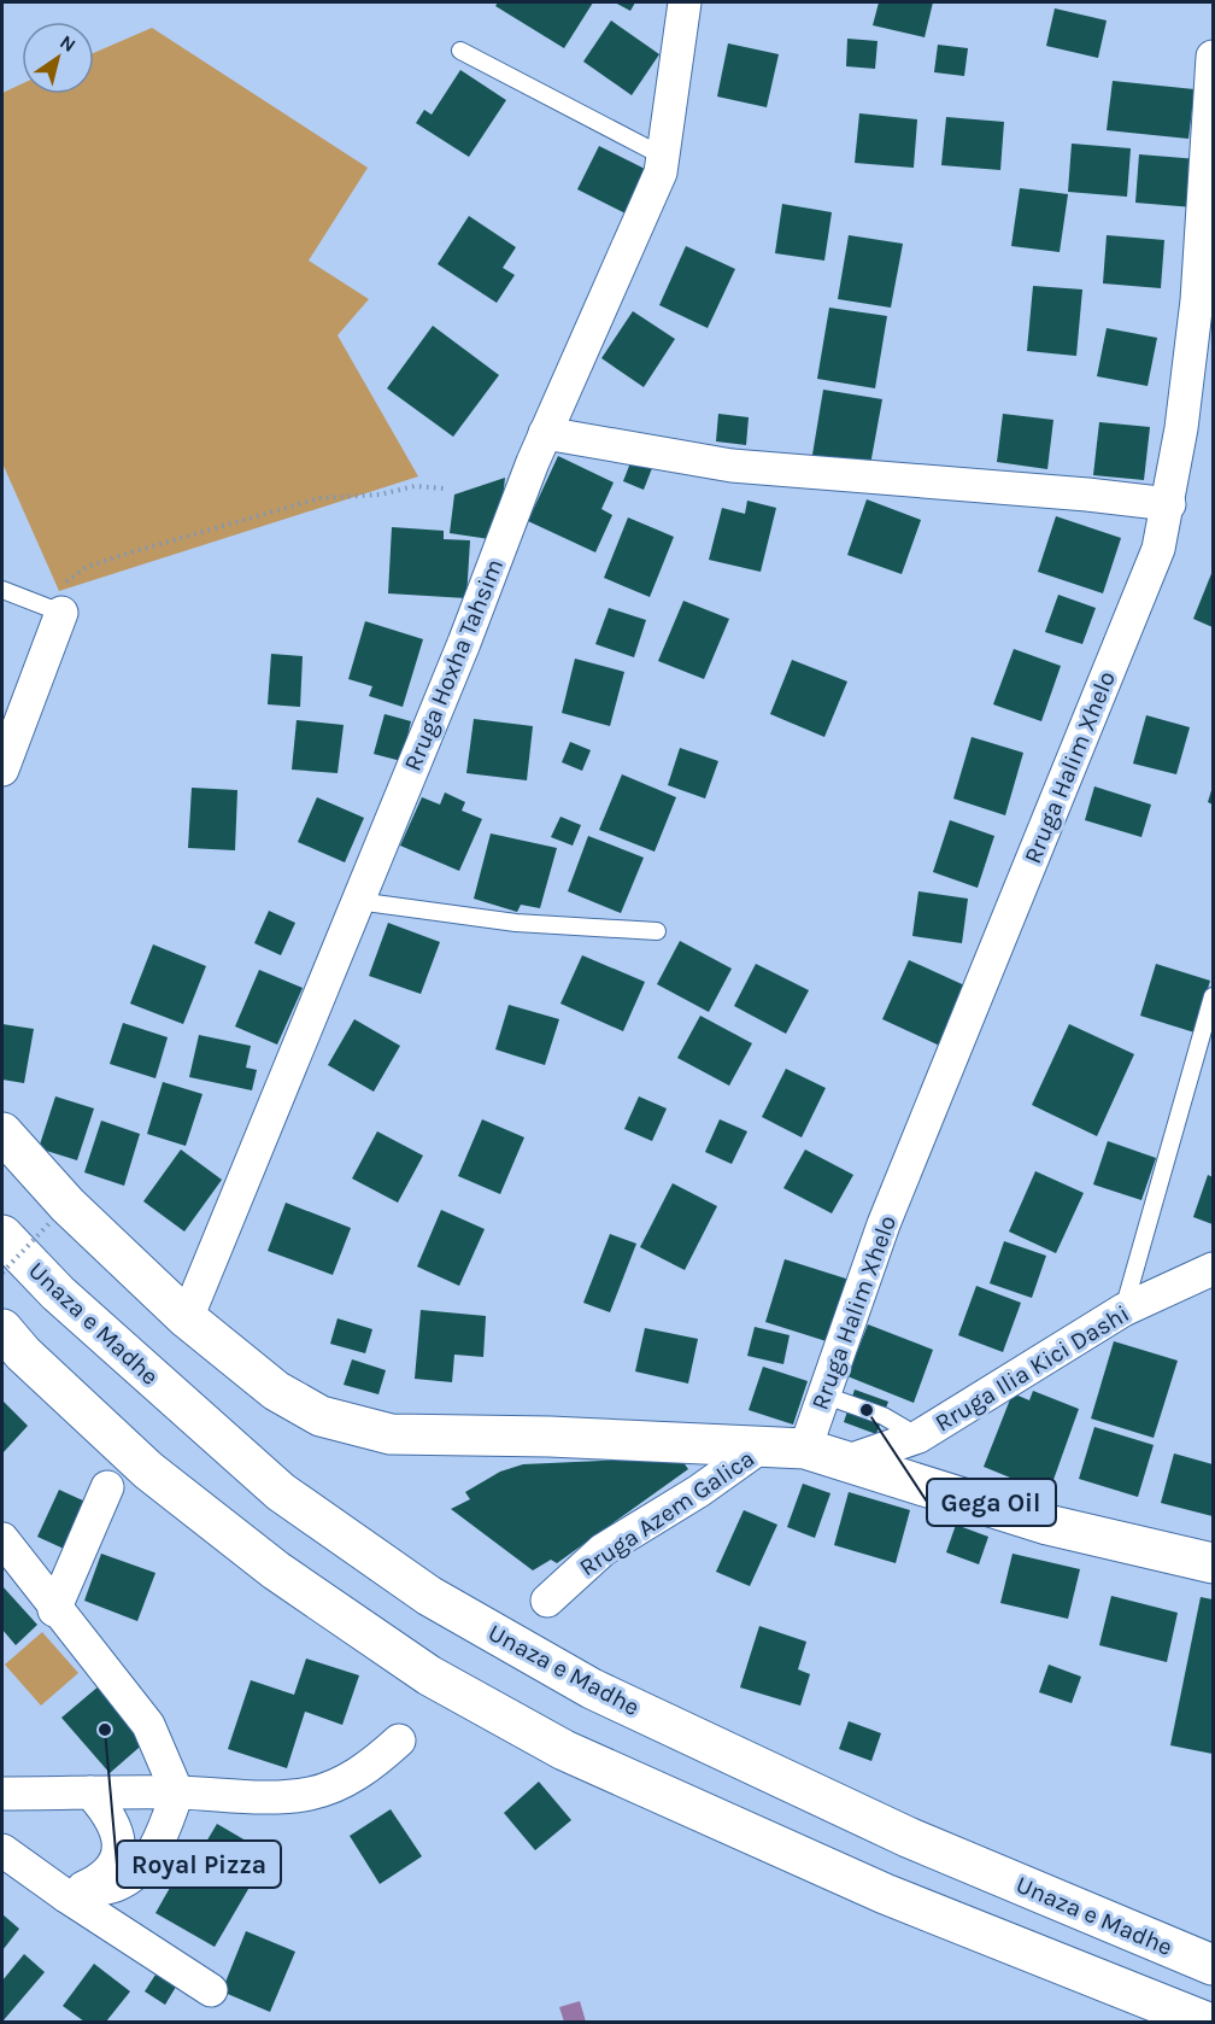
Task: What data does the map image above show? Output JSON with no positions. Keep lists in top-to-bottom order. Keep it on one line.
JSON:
{"streets":{"main road":["Unaza e Madhe","Rruga Azem Galica"],"street":["Rruga Hoxha Tahsim","Rruga Halim Xhelo","Rruga Ilia Kici Dashi"]},"crossings":[["Rruga Halim Xhelo","Rruga Azem Galica"],["Rruga Ilia Kici Dashi","Rruga Azem Galica"]],"places":["Gega Oil","Royal Pizza"],"north":"top right"}
